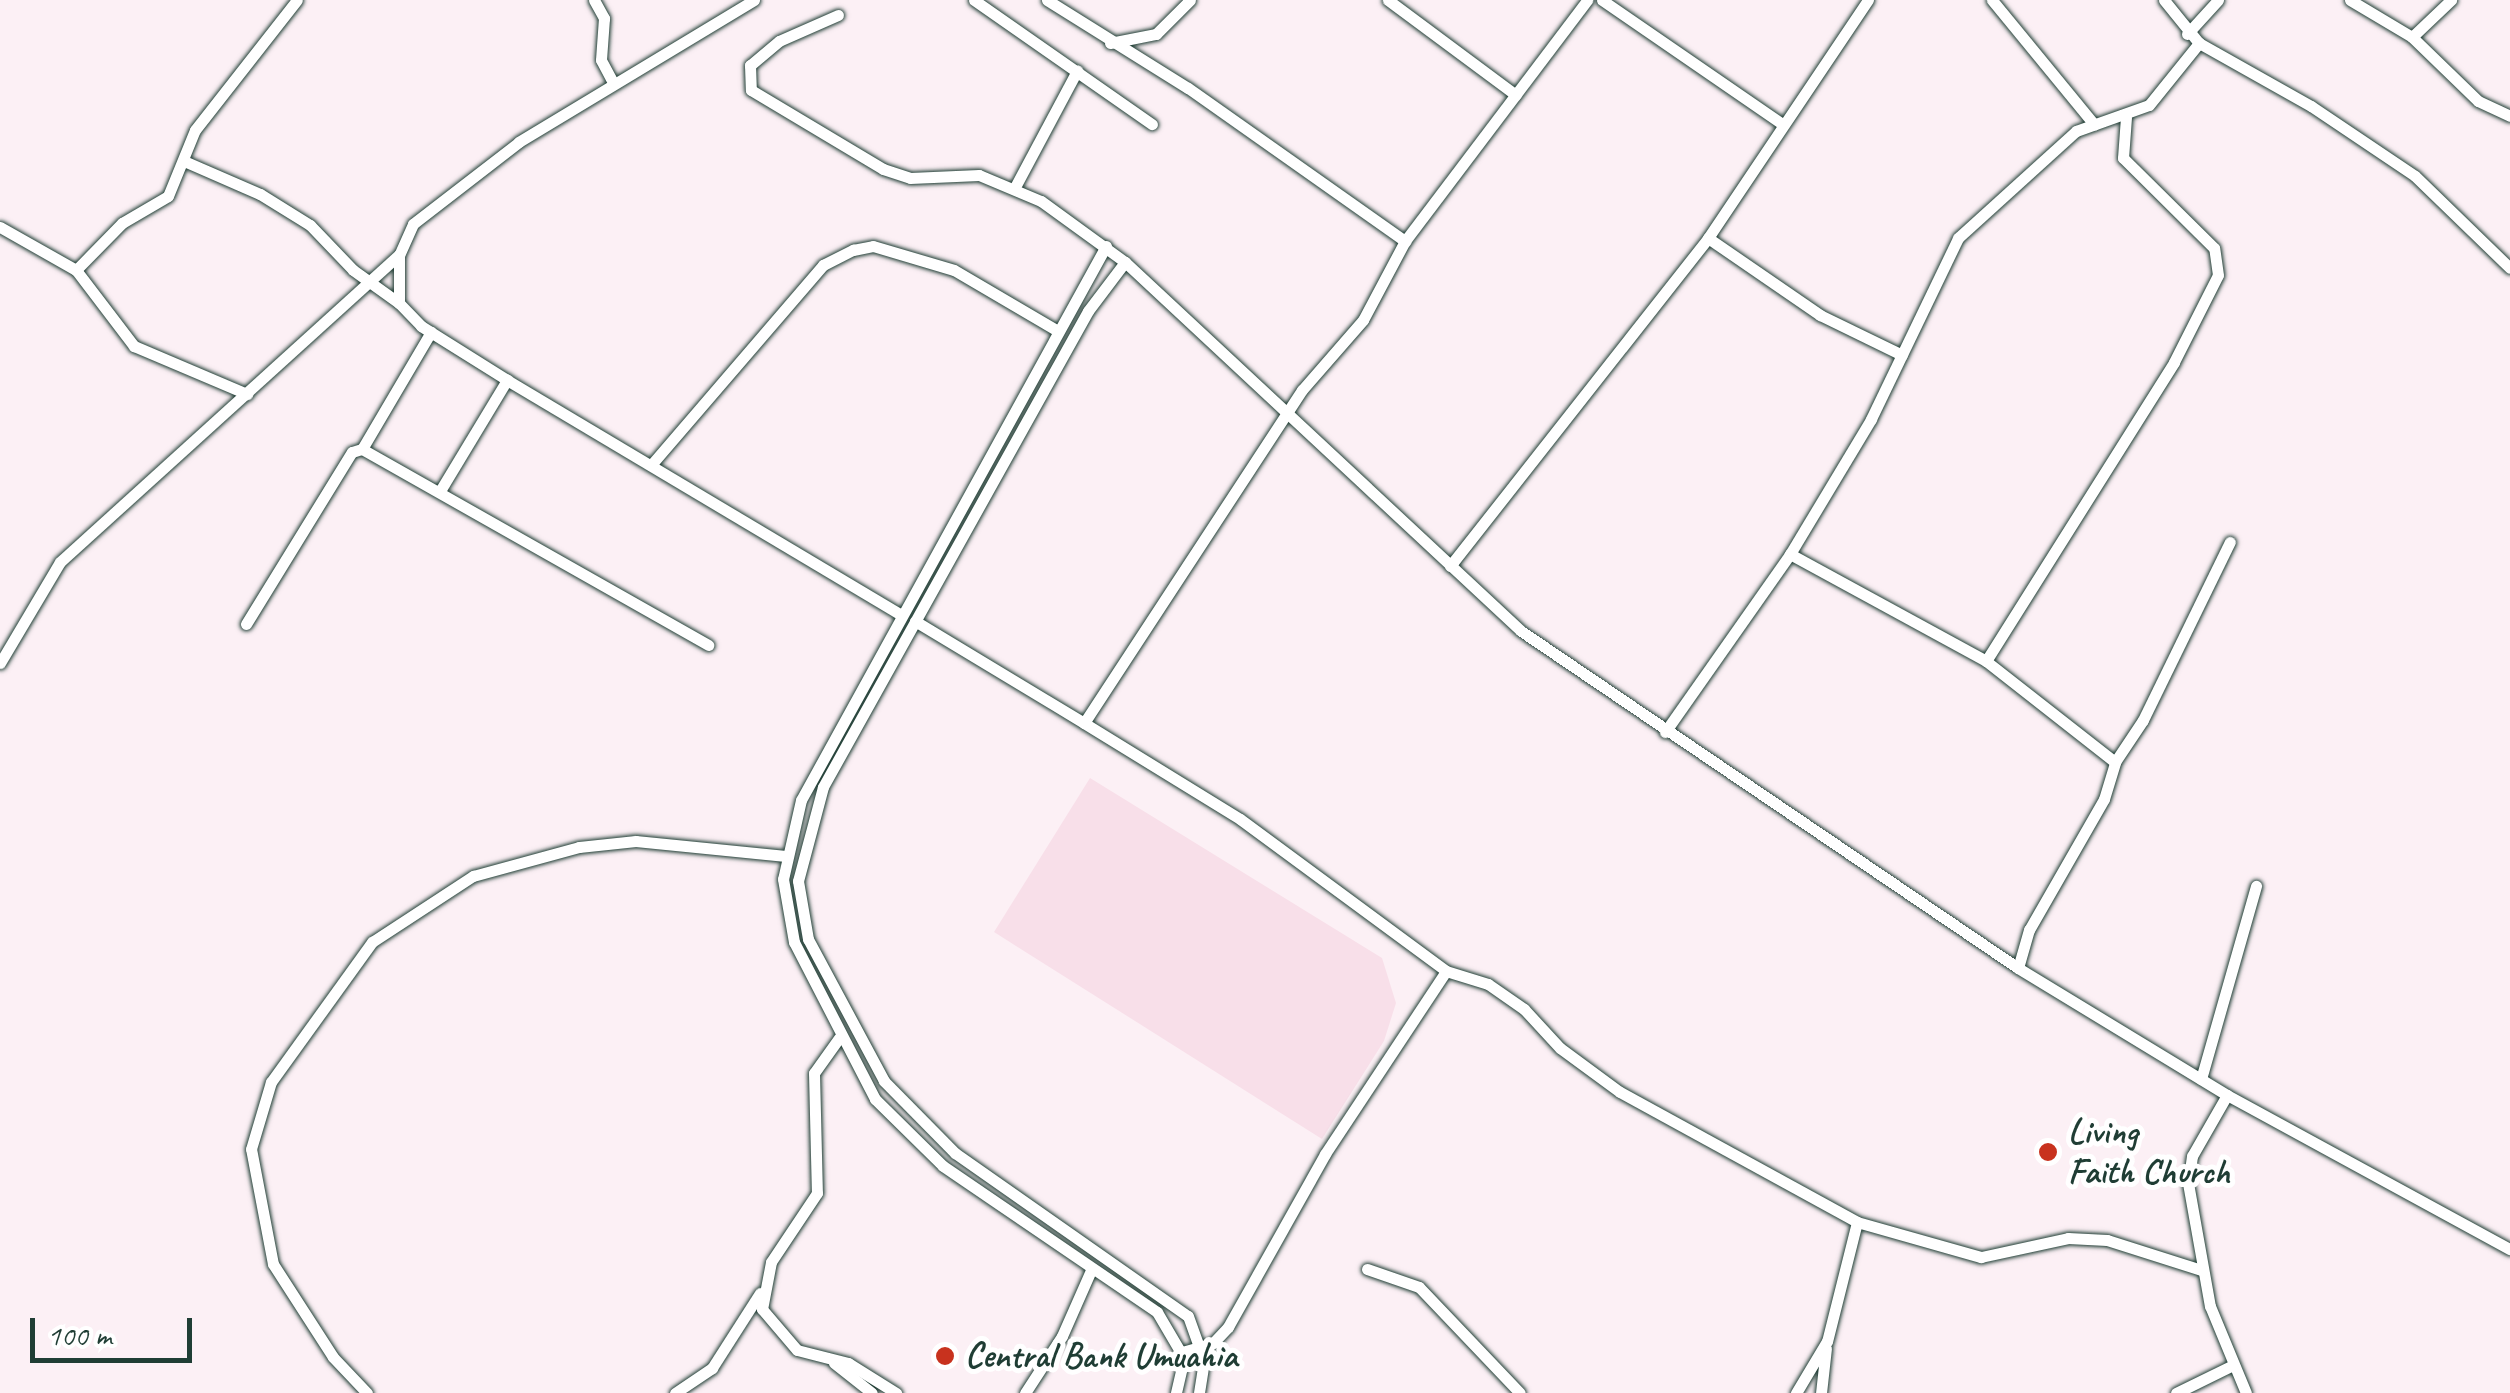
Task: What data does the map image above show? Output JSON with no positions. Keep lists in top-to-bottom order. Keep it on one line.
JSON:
{"places":["Living Faith Church","Central Bank Umuahia"],"scale_bar":"100 m"}
